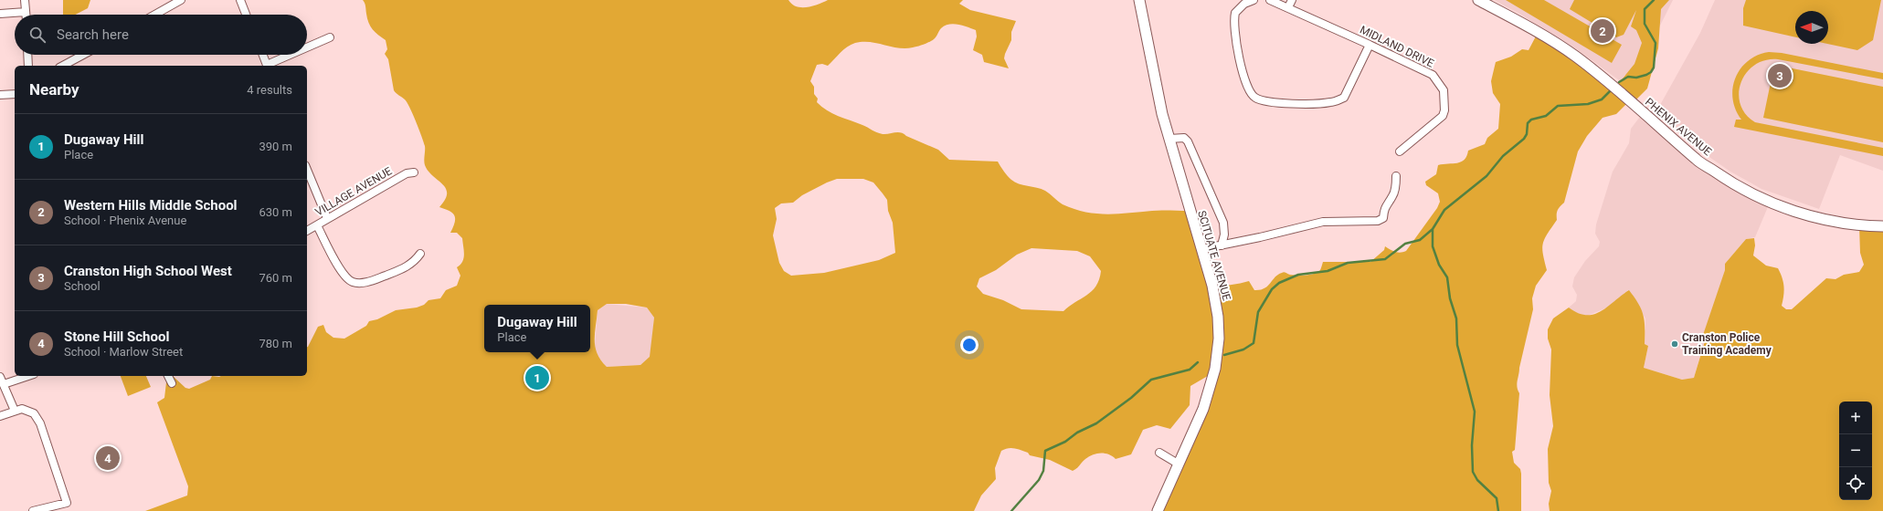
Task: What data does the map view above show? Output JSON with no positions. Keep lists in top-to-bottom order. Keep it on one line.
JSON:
{"streets":{"main road":["PHENIX AVENUE","SCITUATE AVENUE"],"street":["MIDLAND DRIVE","VILLAGE AVENUE"]},"places":["Cranston Police Training Academy"],"north":"left","page":{"search":"Search here","pins":["2","3","1","4"],"heading":["Nearby","4 results"],"list":[{"mark":"1","name":"Dugaway Hill","note":"Place","value":"390 m"},{"mark":"2","name":"Western Hills Middle School","note":"School · Phenix Avenue","value":"630 m"},{"mark":"3","name":"Cranston High School West","note":"School","value":"760 m"},{"mark":"4","name":"Stone Hill School","note":"School · Marlow Street","value":"780 m"}],"popup":["Dugaway Hill","Place"],"map_buttons":["+","−"]}}
